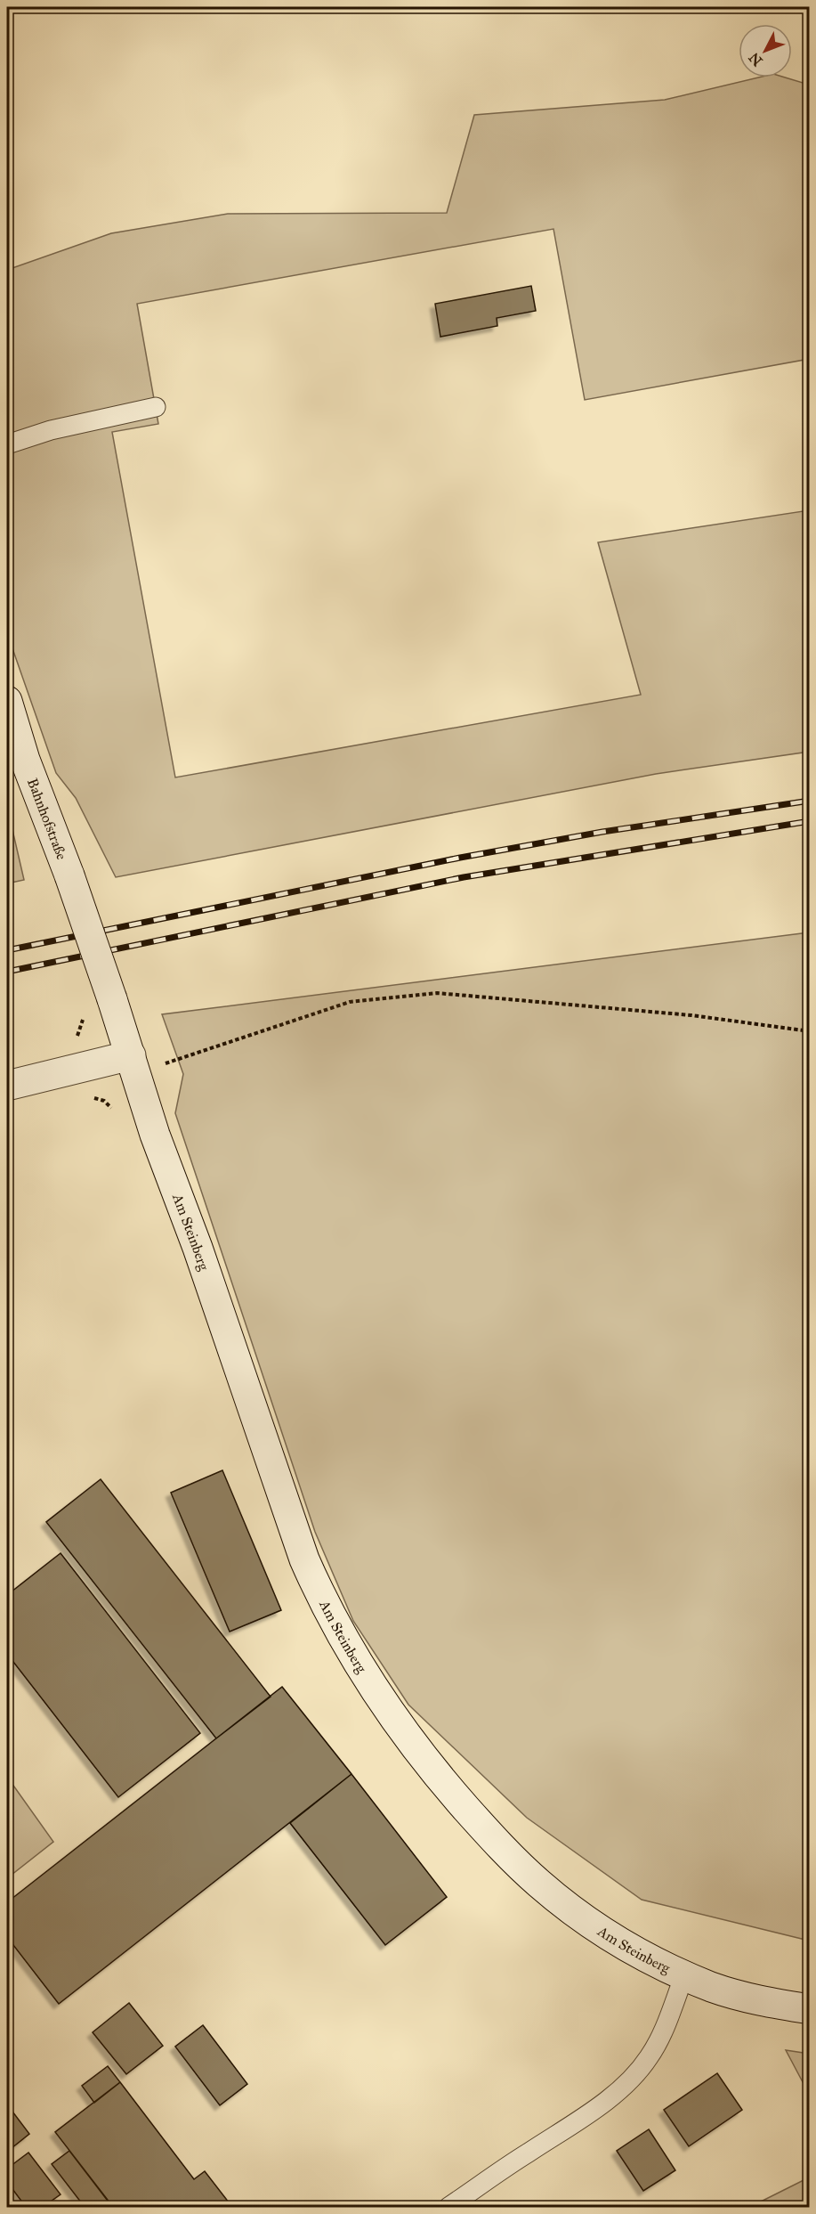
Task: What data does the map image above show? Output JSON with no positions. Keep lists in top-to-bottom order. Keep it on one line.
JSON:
{"streets":{"main road":["Bahnhofstraße","Am Steinberg"]},"crossings":[["Bahnhofstraße","Am Steinberg"]],"north":"bottom left"}
